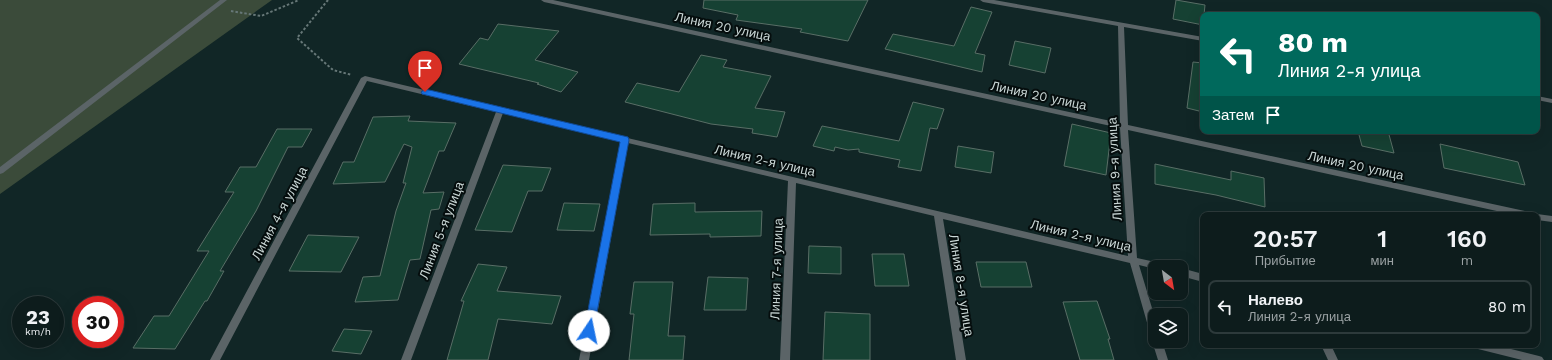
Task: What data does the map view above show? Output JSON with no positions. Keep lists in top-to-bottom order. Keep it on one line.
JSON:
{"streets":{"street":["Линия 20 улица","Линия 2-я улица","Линия 9-я улица","Линия 4-я улица","Линия 5-я улица","Линия 7-я улица","Линия 8-я улица"]},"crossings":[["Линия 20 улица","Линия 9-я улица"],["Линия 2-я улица","Линия 9-я улица"],["Линия 2-я улица","Линия 4-я улица"],["Линия 2-я улица","Линия 5-я улица"],["Линия 2-я улица","Линия 7-я улица"],["Линия 2-я улица","Линия 8-я улица"]],"north":"bottom right","page":{"turn":["80 m","Линия 2-я улица"],"then":"Затем","eta":["20:57","Прибытие","1","мин","160","m"],"list":[{"name":"Налево","note":"Линия 2-я улица","value":"80 m"}],"speed":"23 km/h","limit":"30"}}
